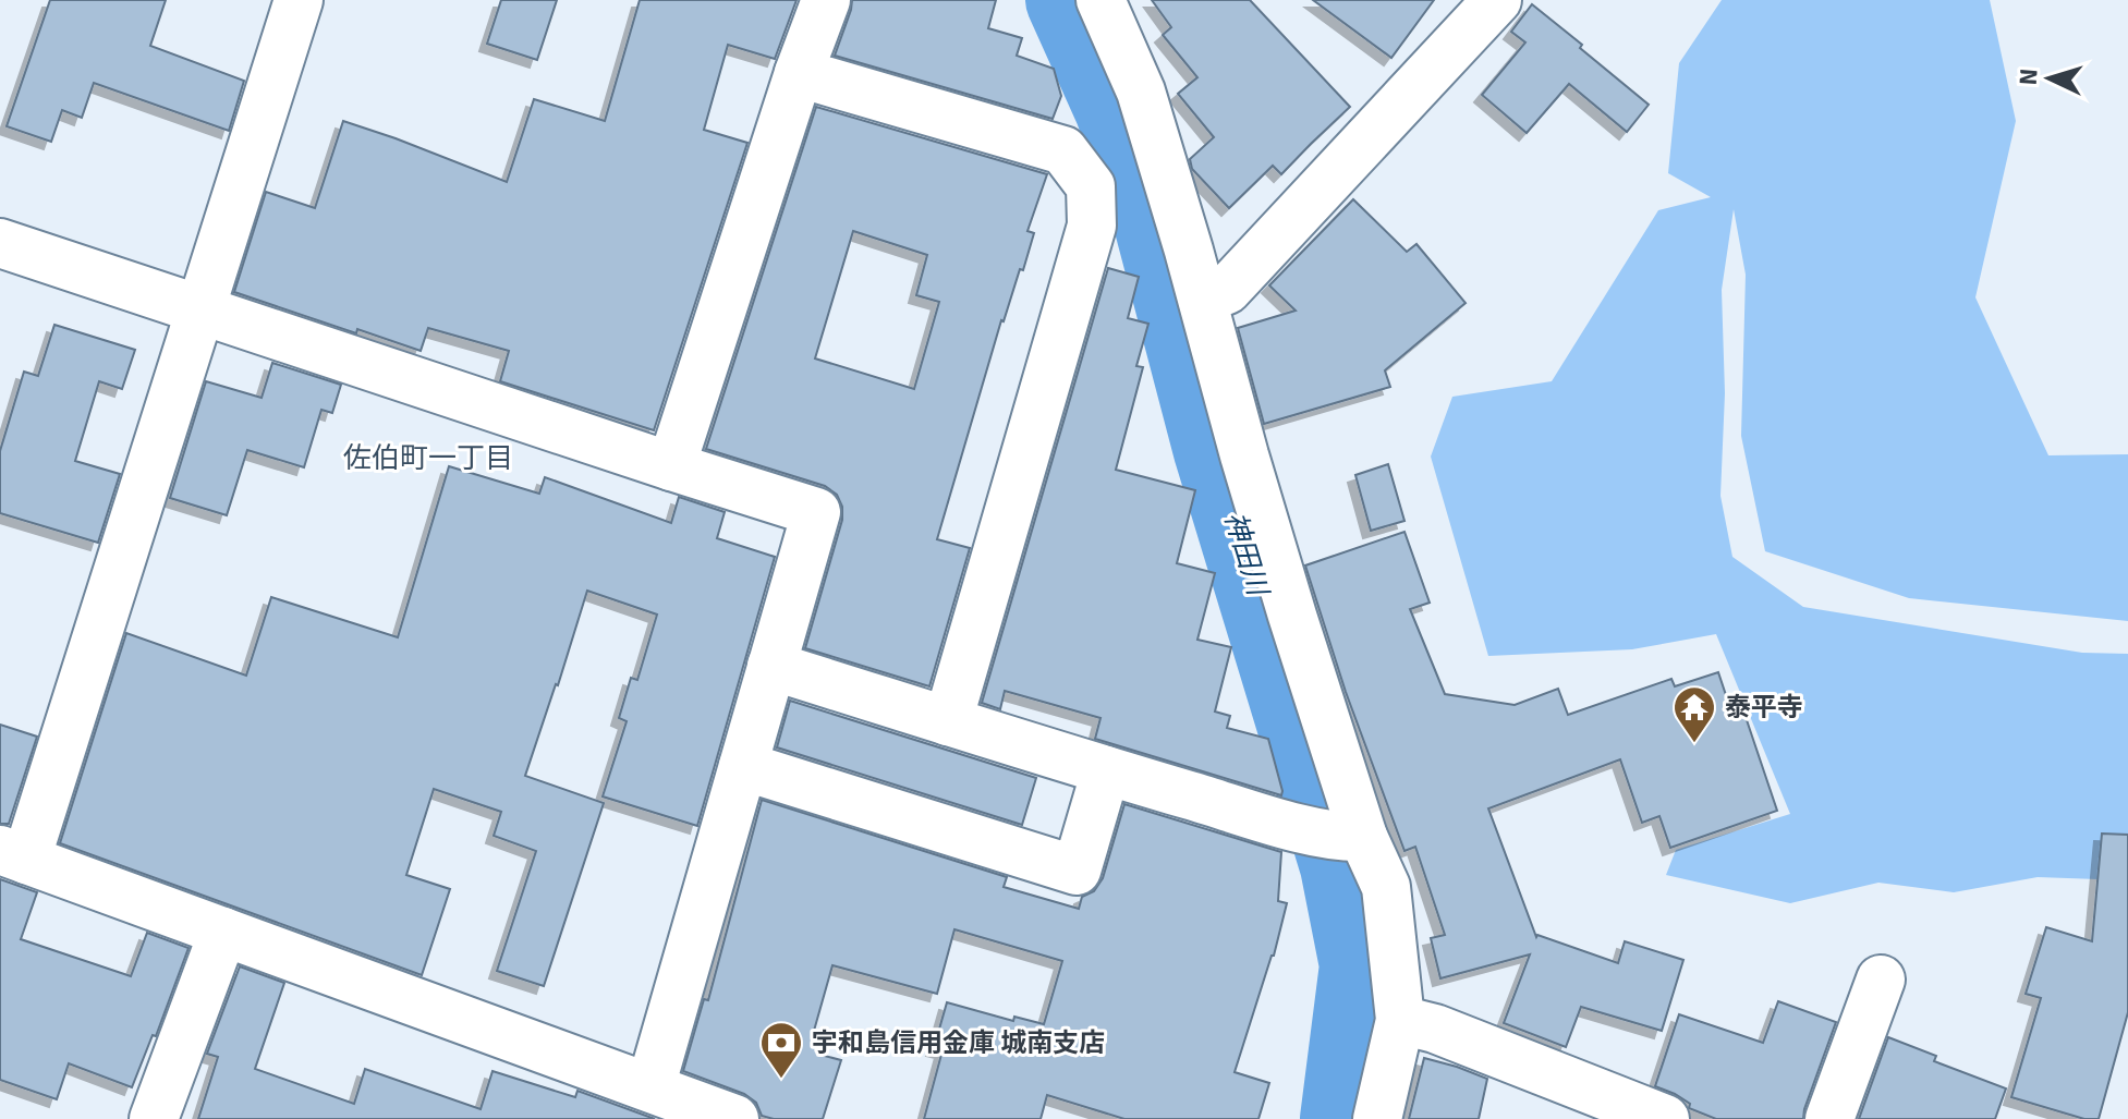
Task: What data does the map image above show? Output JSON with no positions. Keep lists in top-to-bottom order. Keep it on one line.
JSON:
{"districts":["佐伯町一丁目"],"water":["神田川"],"places":{"temple":["泰平寺"],"bank":["宇和島信用金庫 城南支店"]},"north":"left"}
